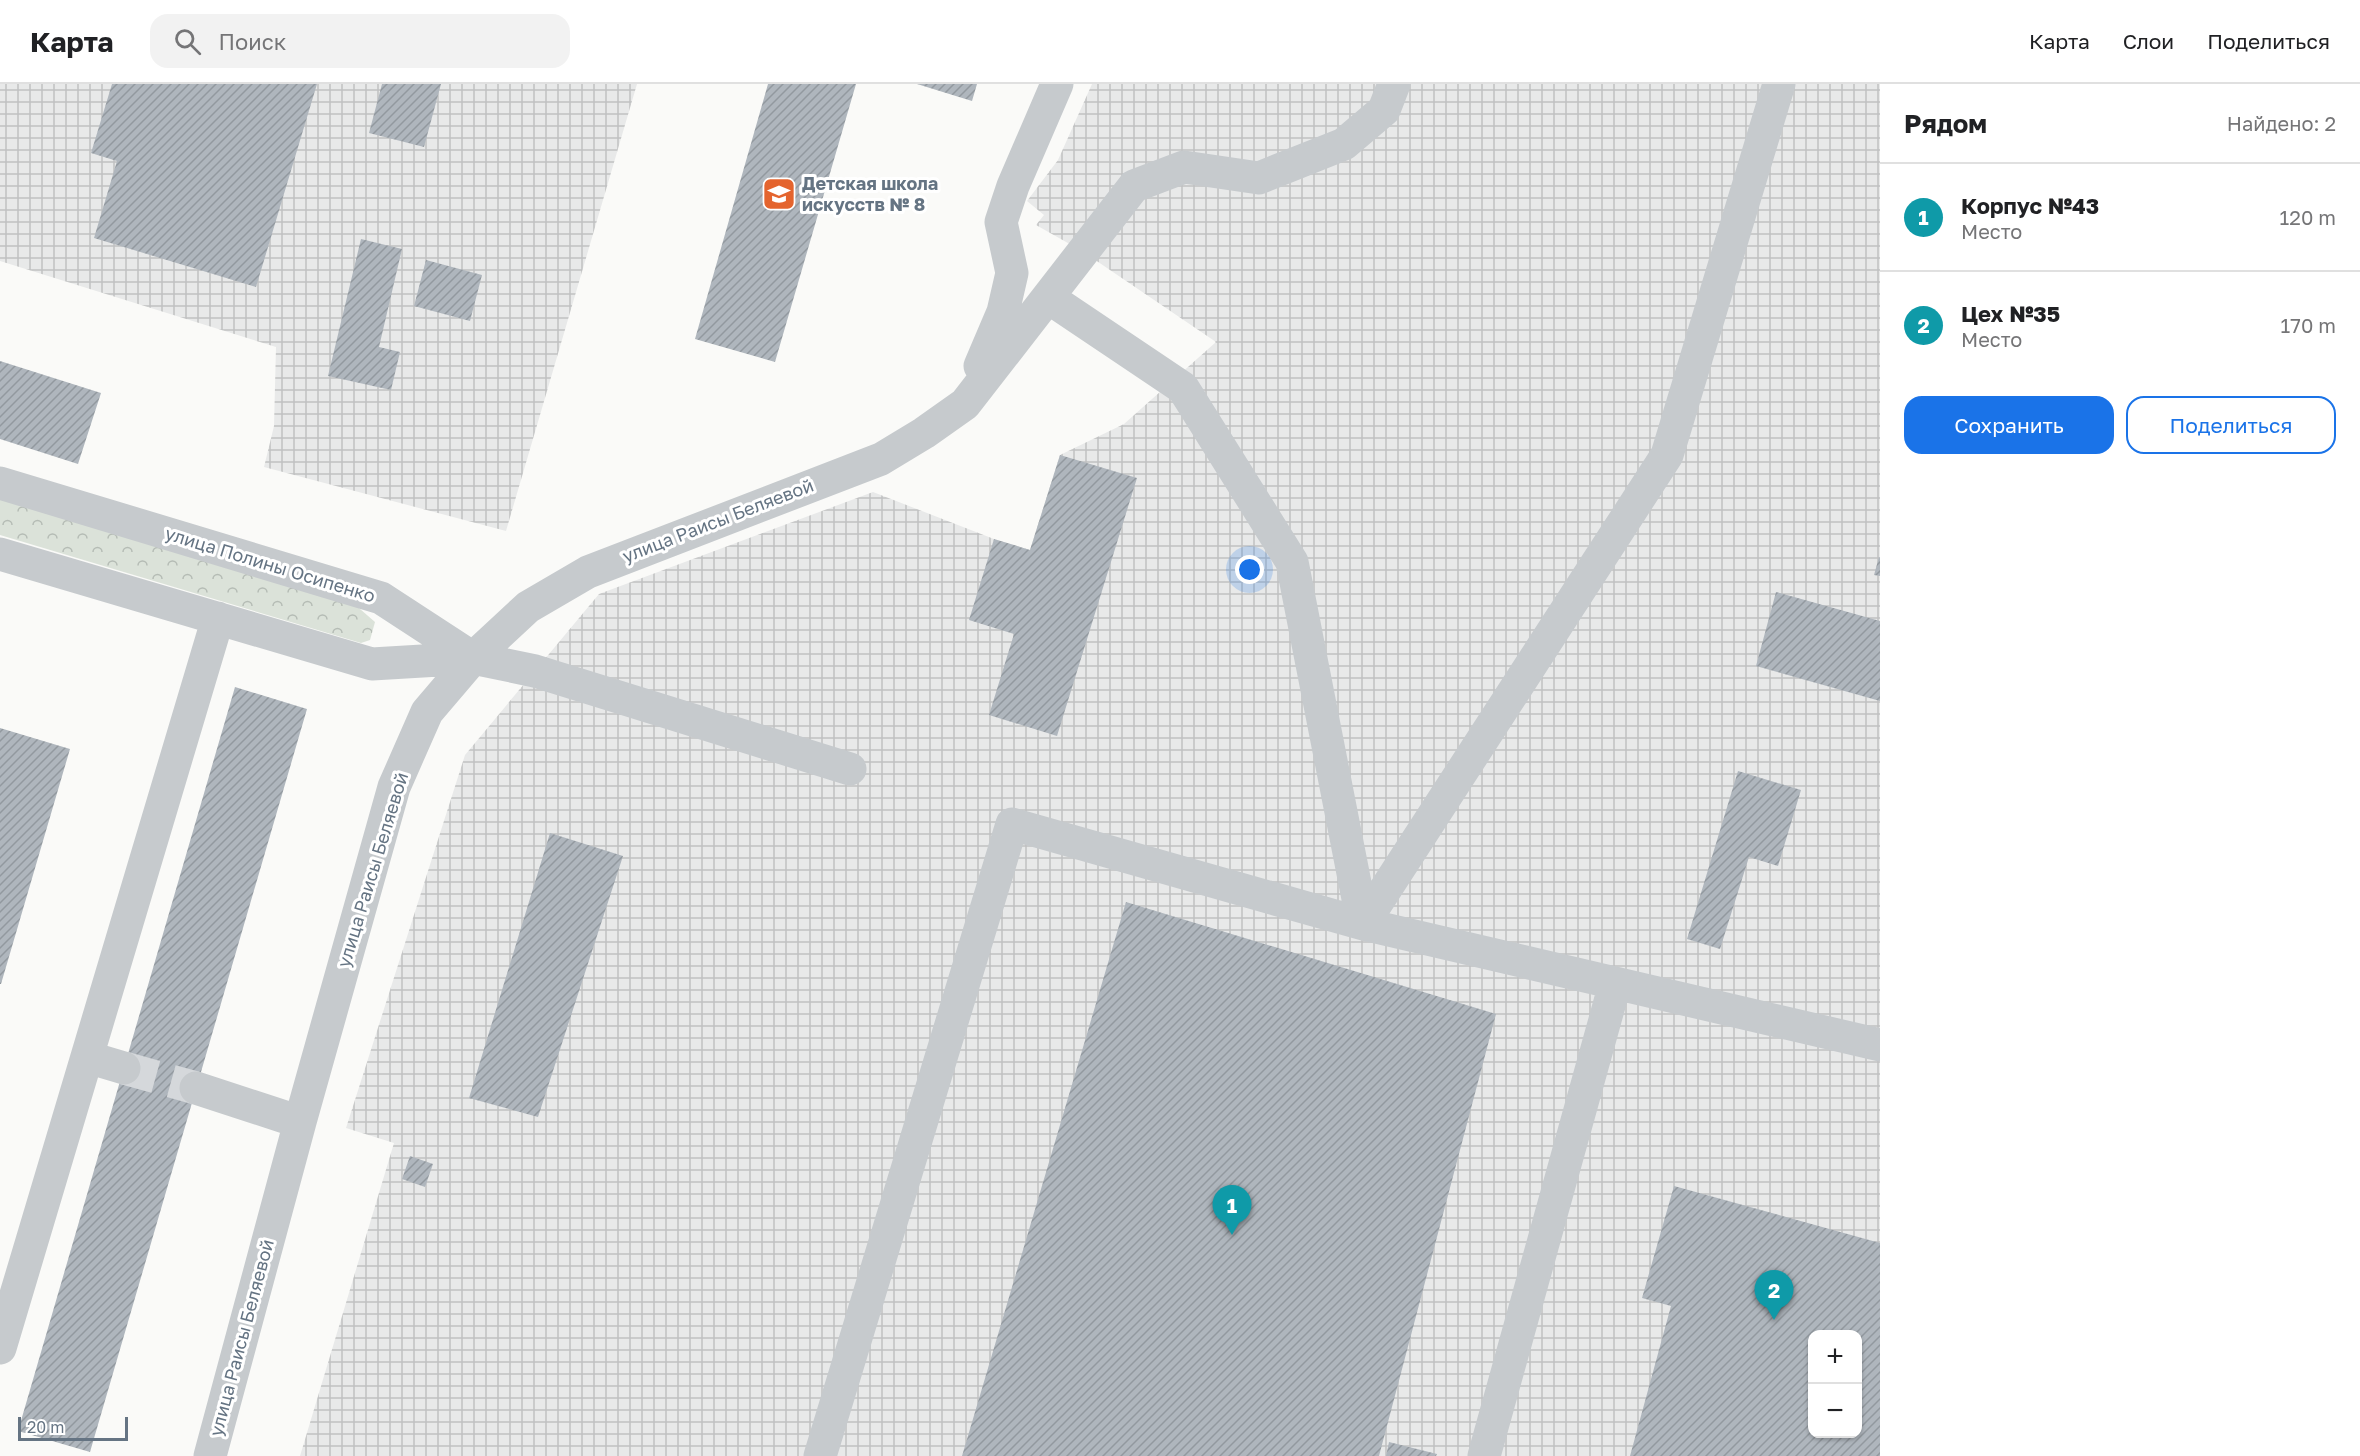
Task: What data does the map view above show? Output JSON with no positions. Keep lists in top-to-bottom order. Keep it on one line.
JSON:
{"streets":{"street":["улица Раисы Беляевой","улица Полины Осипенко"]},"crossings":[["улица Раисы Беляевой","улица Полины Осипенко"]],"places":{"school or university":["Детская школа искусств № 8"]},"scale_bar":"20 m","page":{"header":"Карта","search":"Поиск","nav":["Карта","Слои","Поделиться"],"heading":["Рядом","Найдено: 2"],"list":[{"mark":"1","name":"Корпус №43","note":"Место","value":"120 m"},{"mark":"2","name":"Цех №35","note":"Место","value":"170 m"}],"buttons":["Сохранить","Поделиться"],"pins":["1","2"],"map_buttons":["+","−"],"scale":"20 m"}}
